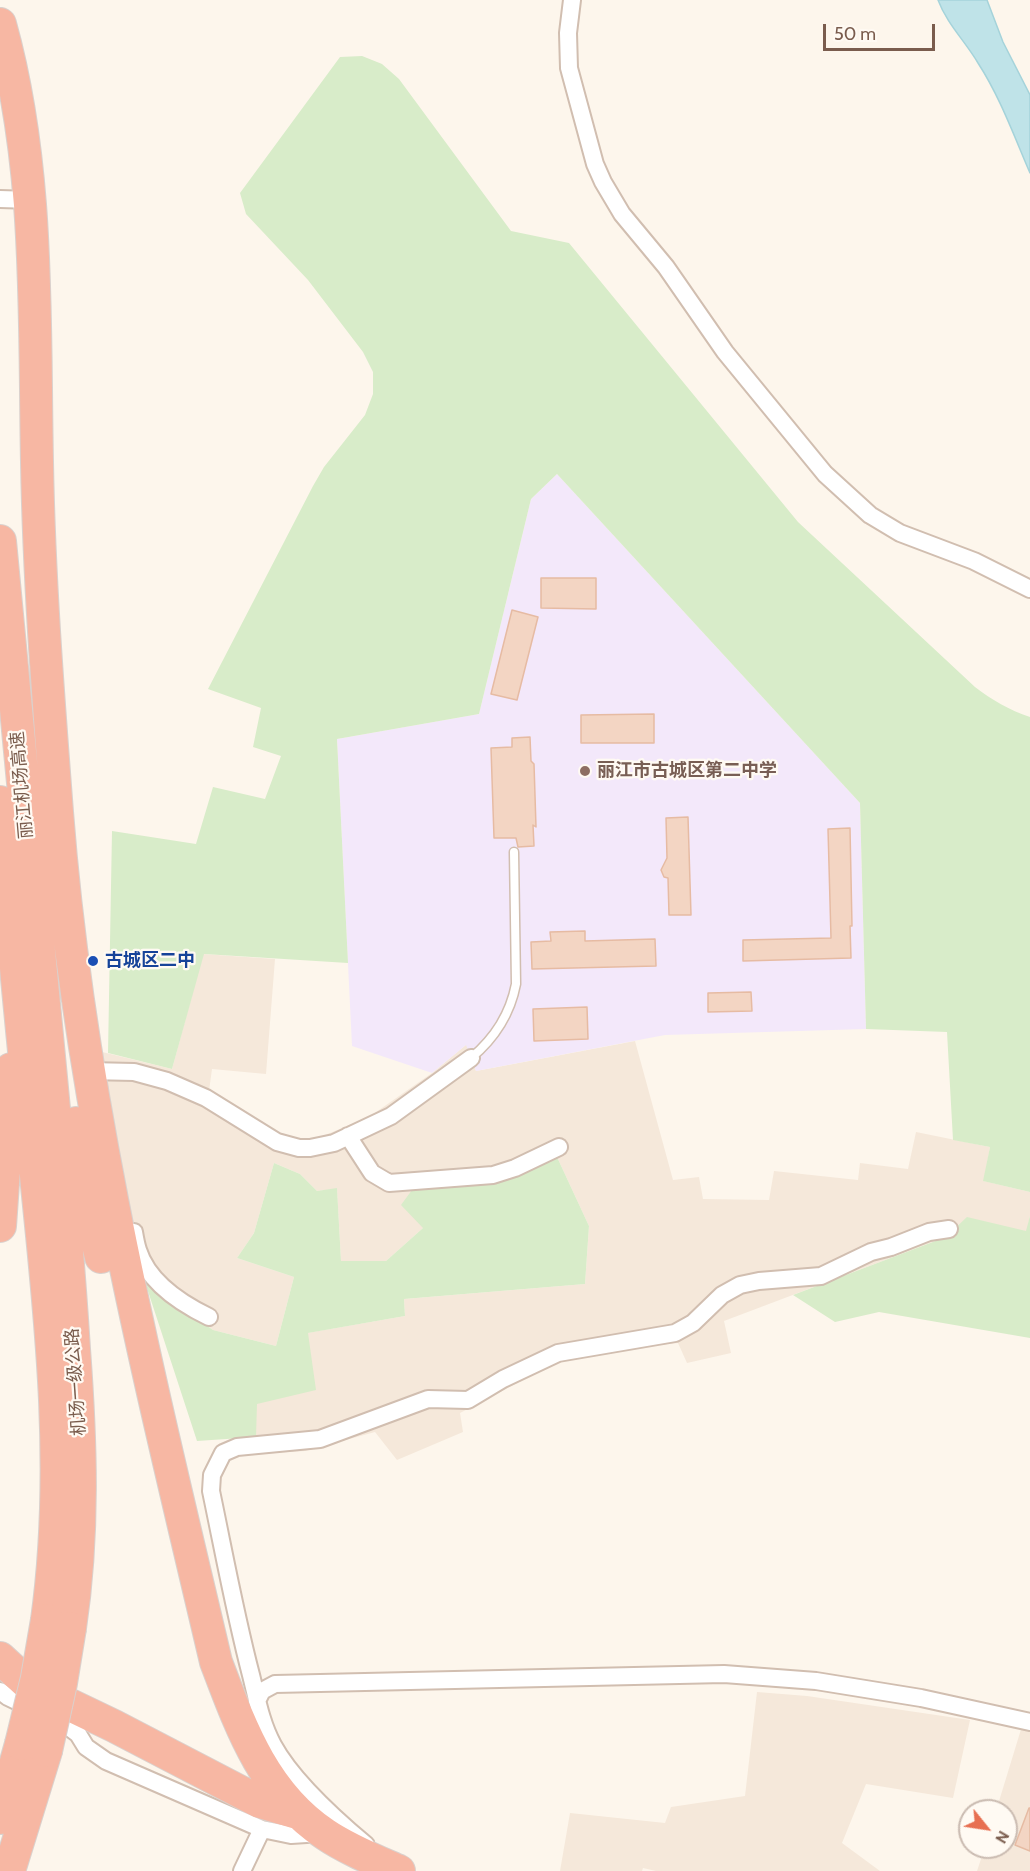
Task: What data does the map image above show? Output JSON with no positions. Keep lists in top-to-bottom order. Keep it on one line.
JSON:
{"streets":{"highway":["丽江机场高速","机场一级公路"]},"crossings":[["丽江机场高速","机场一级公路"]],"places":["丽江市古城区第二中学","古城区二中"],"scale_bar":"50 m","north":"bottom right"}
